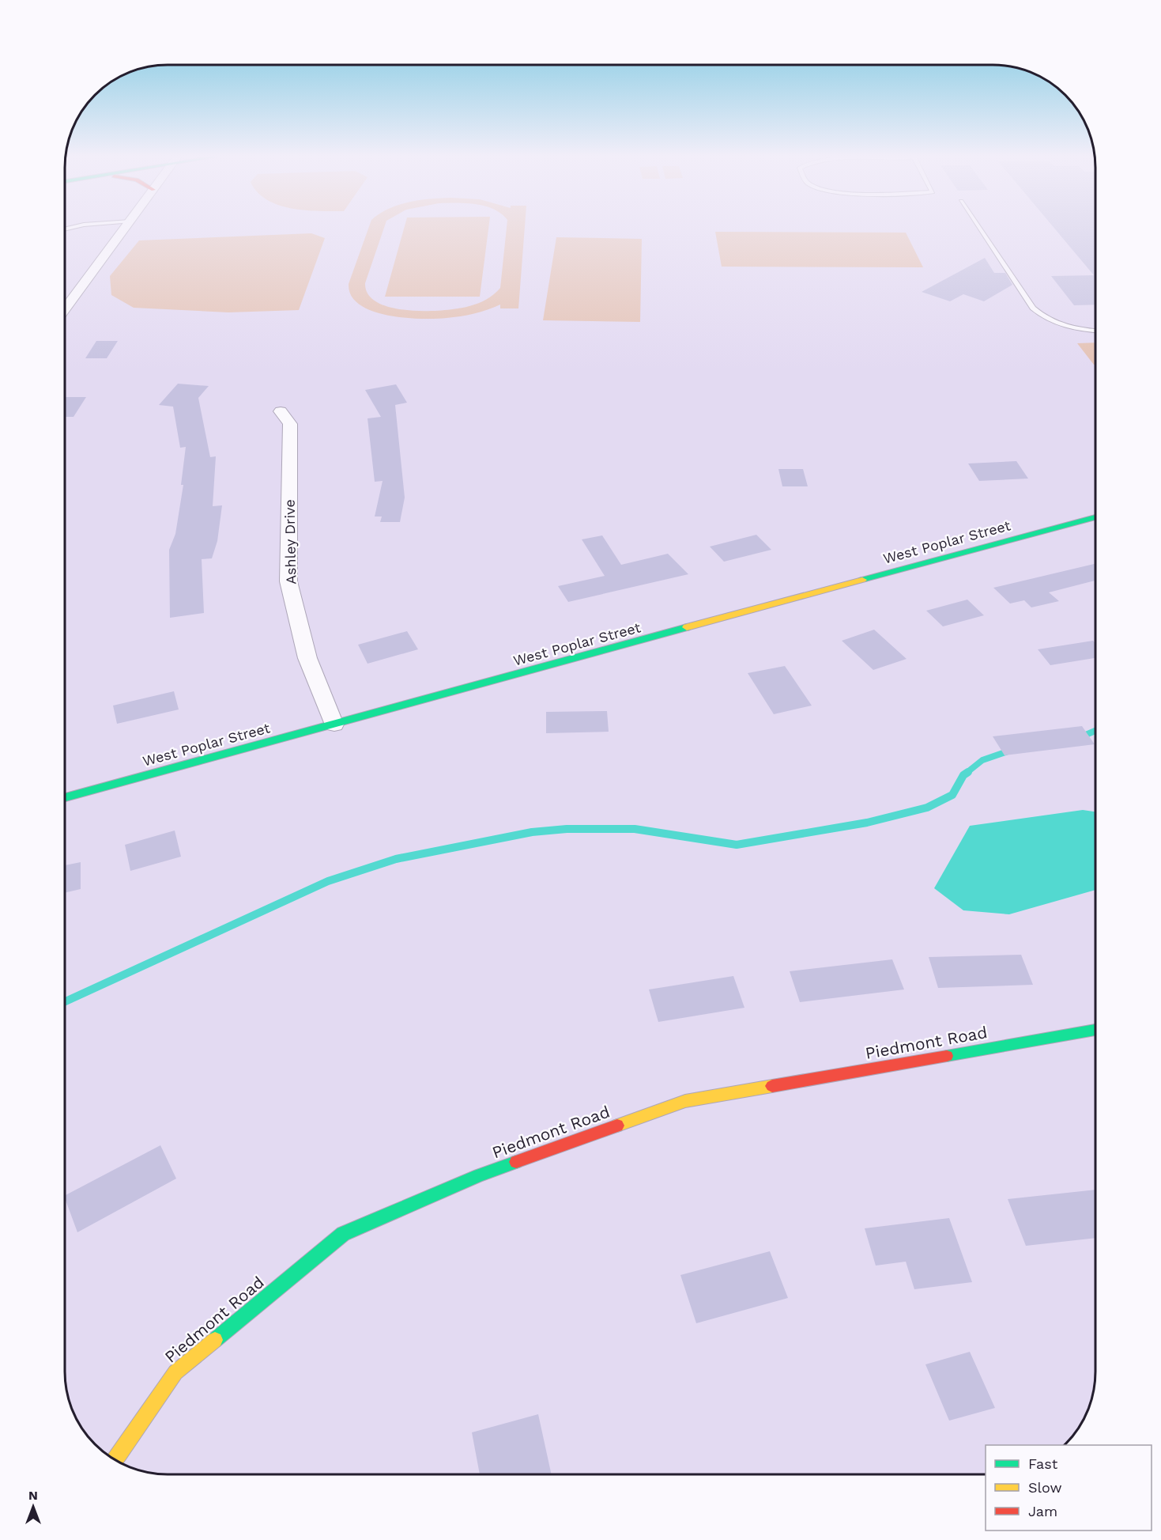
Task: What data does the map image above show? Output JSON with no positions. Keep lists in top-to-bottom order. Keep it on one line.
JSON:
{"streets":{"street":["Ashley Drive","West Poplar Street","Piedmont Road"]},"crossings":[["Ashley Drive","West Poplar Street"]],"legend":["Fast","Slow","Jam"],"north":"top"}
